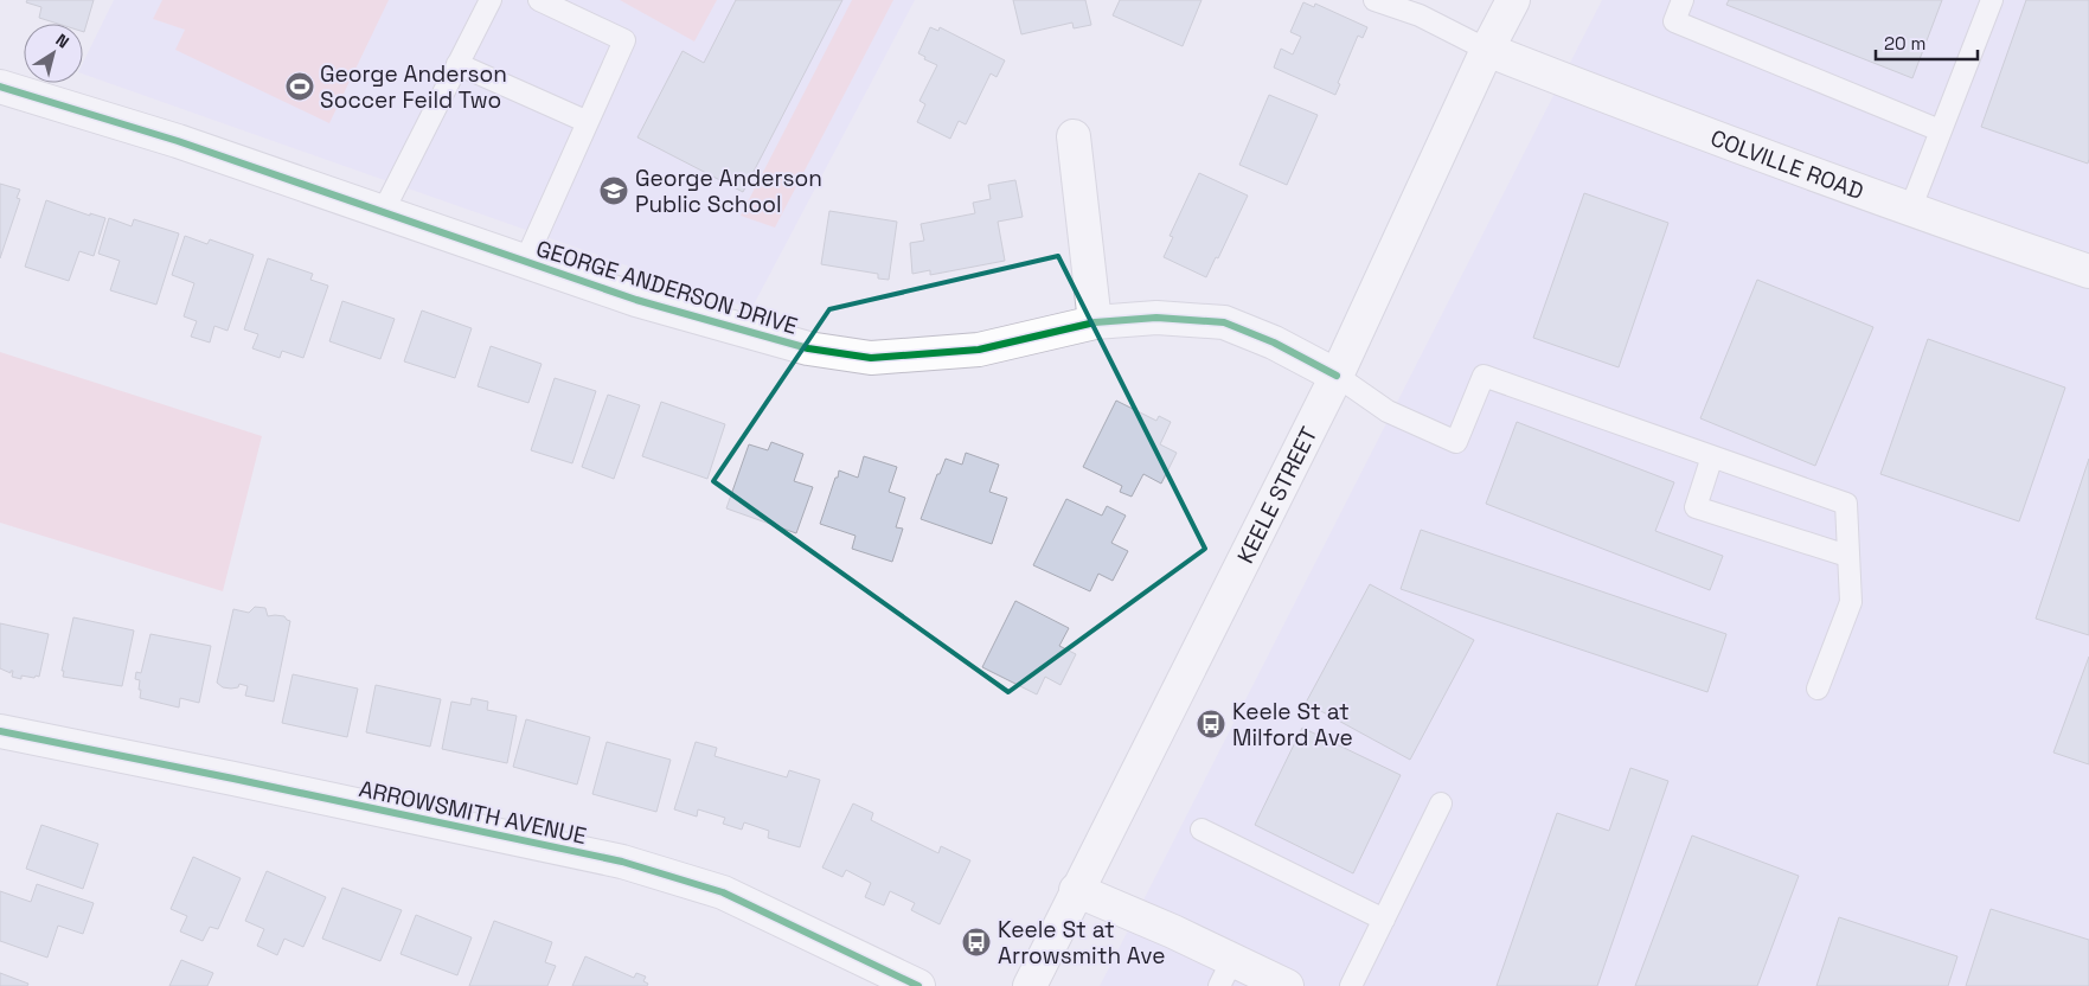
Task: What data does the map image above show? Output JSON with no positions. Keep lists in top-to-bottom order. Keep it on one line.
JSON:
{"streets":{"street":["COLVILLE ROAD","GEORGE ANDERSON DRIVE","KEELE STREET","ARROWSMITH AVENUE"]},"crossings":[["COLVILLE ROAD","KEELE STREET"],["GEORGE ANDERSON DRIVE","KEELE STREET"]],"places":{"sports":["George Anderson Soccer Feild Two"],"school or university":["George Anderson Public School"],"bus stop":["Keele St at Milford Ave","Keele St at Arrowsmith Ave"]},"scale_bar":"20 m","north":"top right"}
